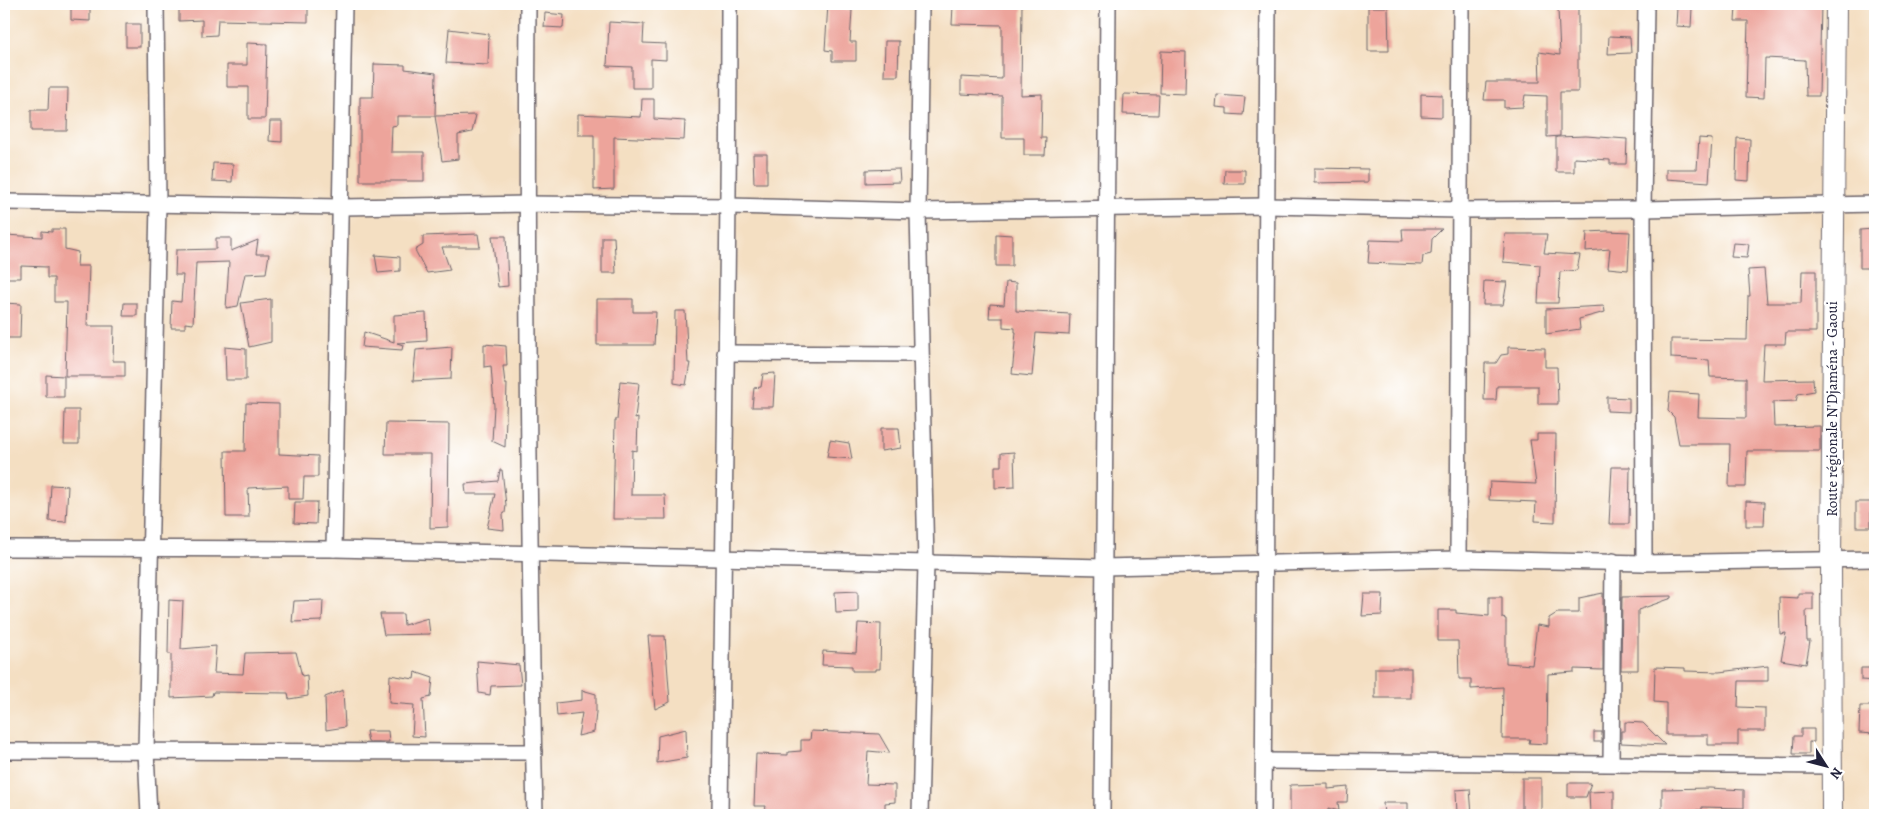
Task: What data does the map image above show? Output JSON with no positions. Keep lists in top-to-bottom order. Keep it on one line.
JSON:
{"streets":{"street":["Route régionale N'Djaména - Gaoui"]},"north":"bottom right"}
